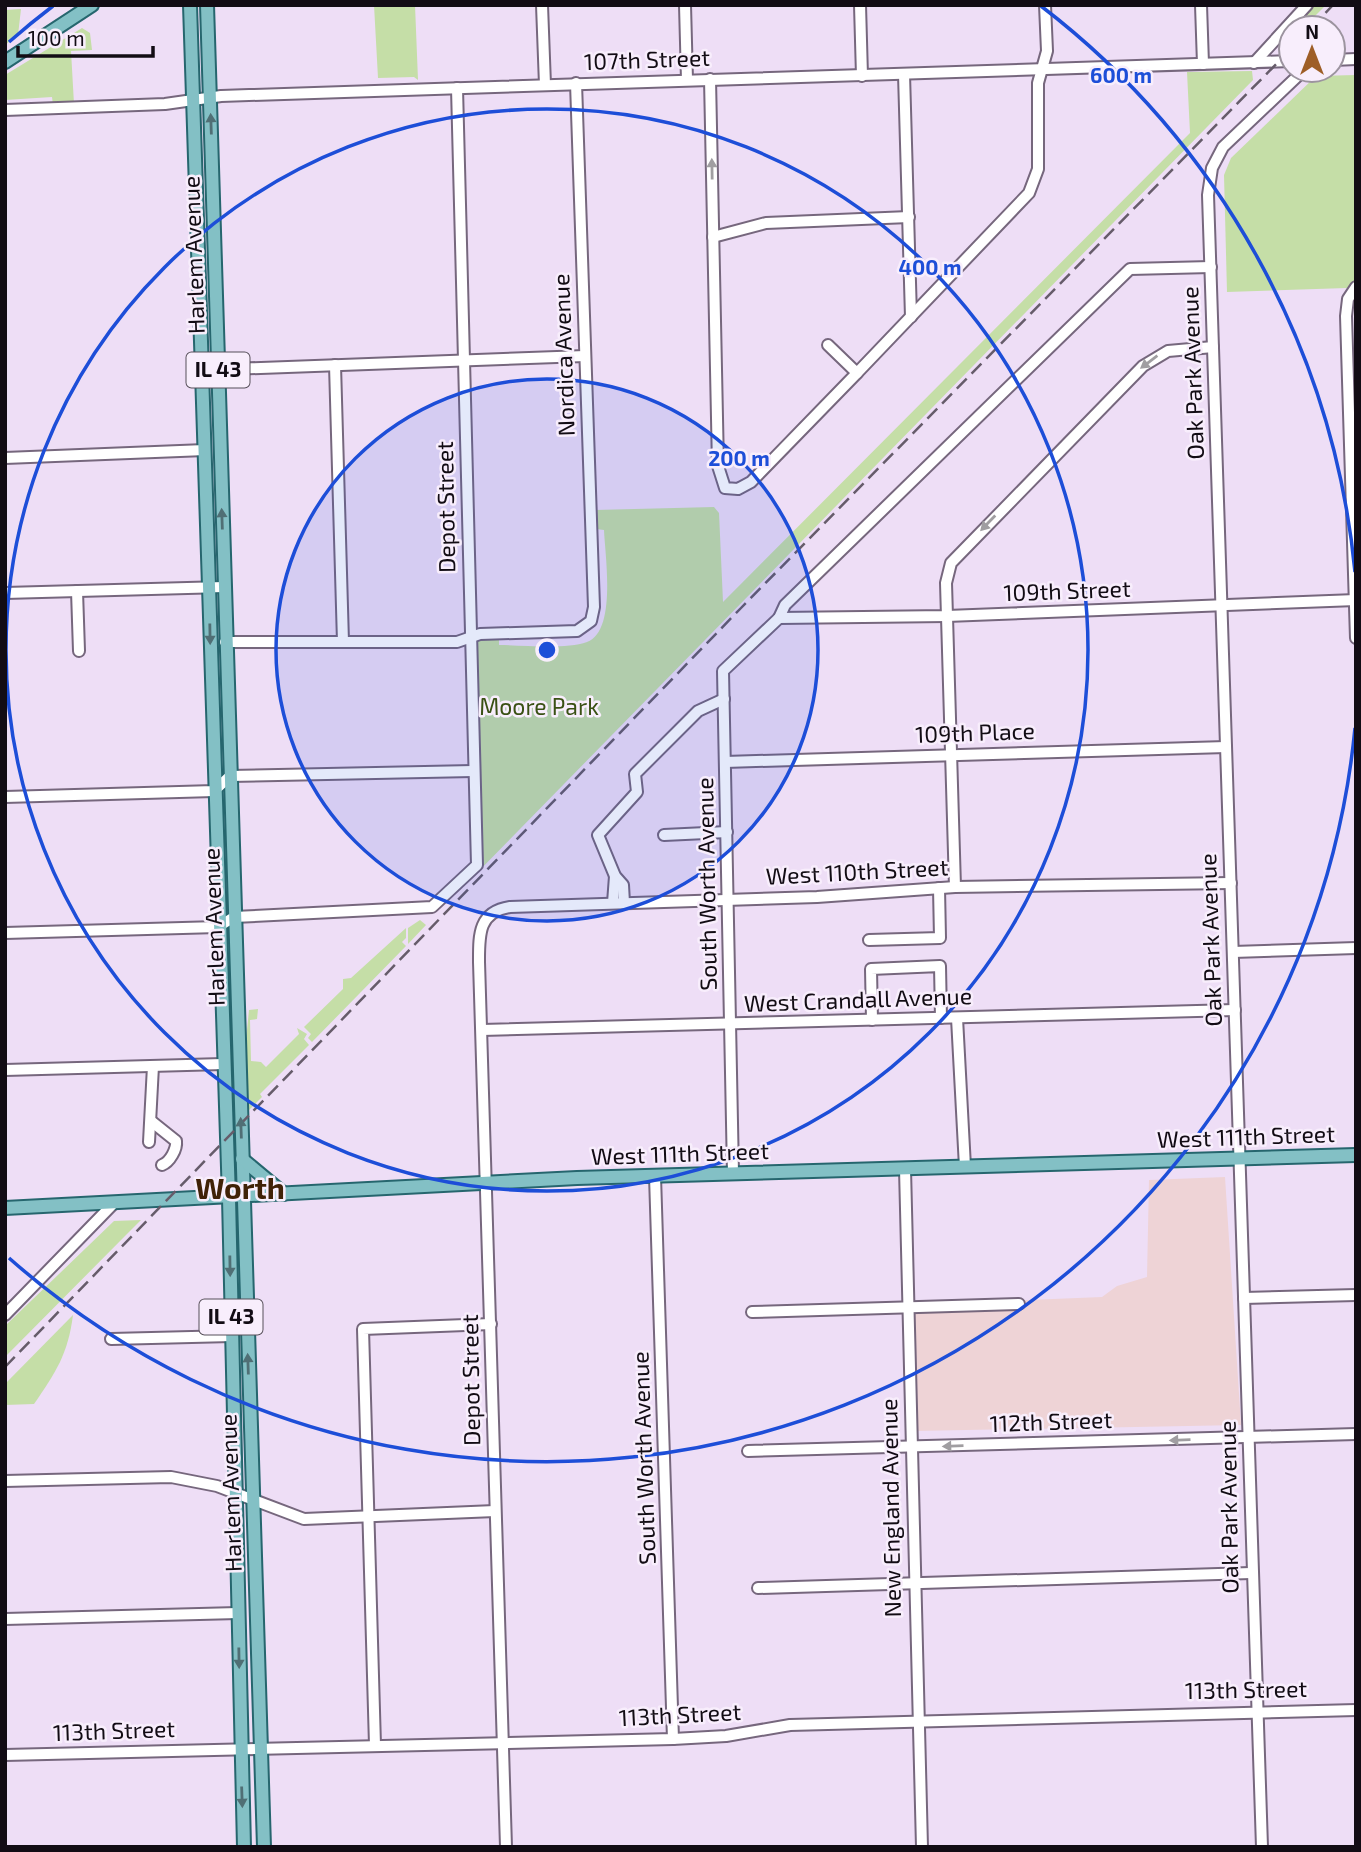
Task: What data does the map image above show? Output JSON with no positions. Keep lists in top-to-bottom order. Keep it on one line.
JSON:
{"streets":{"main road":["Harlem Avenue","IL 43","West 111th Street"],"street":["107th Street","Nordica Avenue","Oak Park Avenue","Depot Street","109th Street","109th Place","West 110th Street","South Worth Avenue","West Crandall Avenue","112th Street","New England Avenue","113th Street"]},"crossings":[["107th Street","Harlem Avenue"],["107th Street","Nordica Avenue"],["107th Street","Depot Street"],["Harlem Avenue","Depot Street"],["Harlem Avenue","West 111th Street"],["Harlem Avenue","113th Street"],["Nordica Avenue","Depot Street"],["Oak Park Avenue","109th Street"],["Oak Park Avenue","109th Place"],["Oak Park Avenue","West 110th Street"],["Oak Park Avenue","South Worth Avenue"],["Oak Park Avenue","West Crandall Avenue"],["Oak Park Avenue","West 111th Street"],["Oak Park Avenue","112th Street"],["Oak Park Avenue","113th Street"],["Depot Street","West 110th Street"],["Depot Street","West Crandall Avenue"],["Depot Street","West 111th Street"],["Depot Street","113th Street"],["109th Street","South Worth Avenue"],["109th Place","South Worth Avenue"],["West 110th Street","South Worth Avenue"],["South Worth Avenue","West Crandall Avenue"],["South Worth Avenue","West 111th Street"],["South Worth Avenue","113th Street"],["West 111th Street","New England Avenue"],["112th Street","New England Avenue"],["New England Avenue","113th Street"]],"one_way":["112th Street"],"districts":["Worth"],"parks":["Moore Park"],"scale_bar":"100 m","north":"top","rings":["600 m","400 m","200 m"]}
